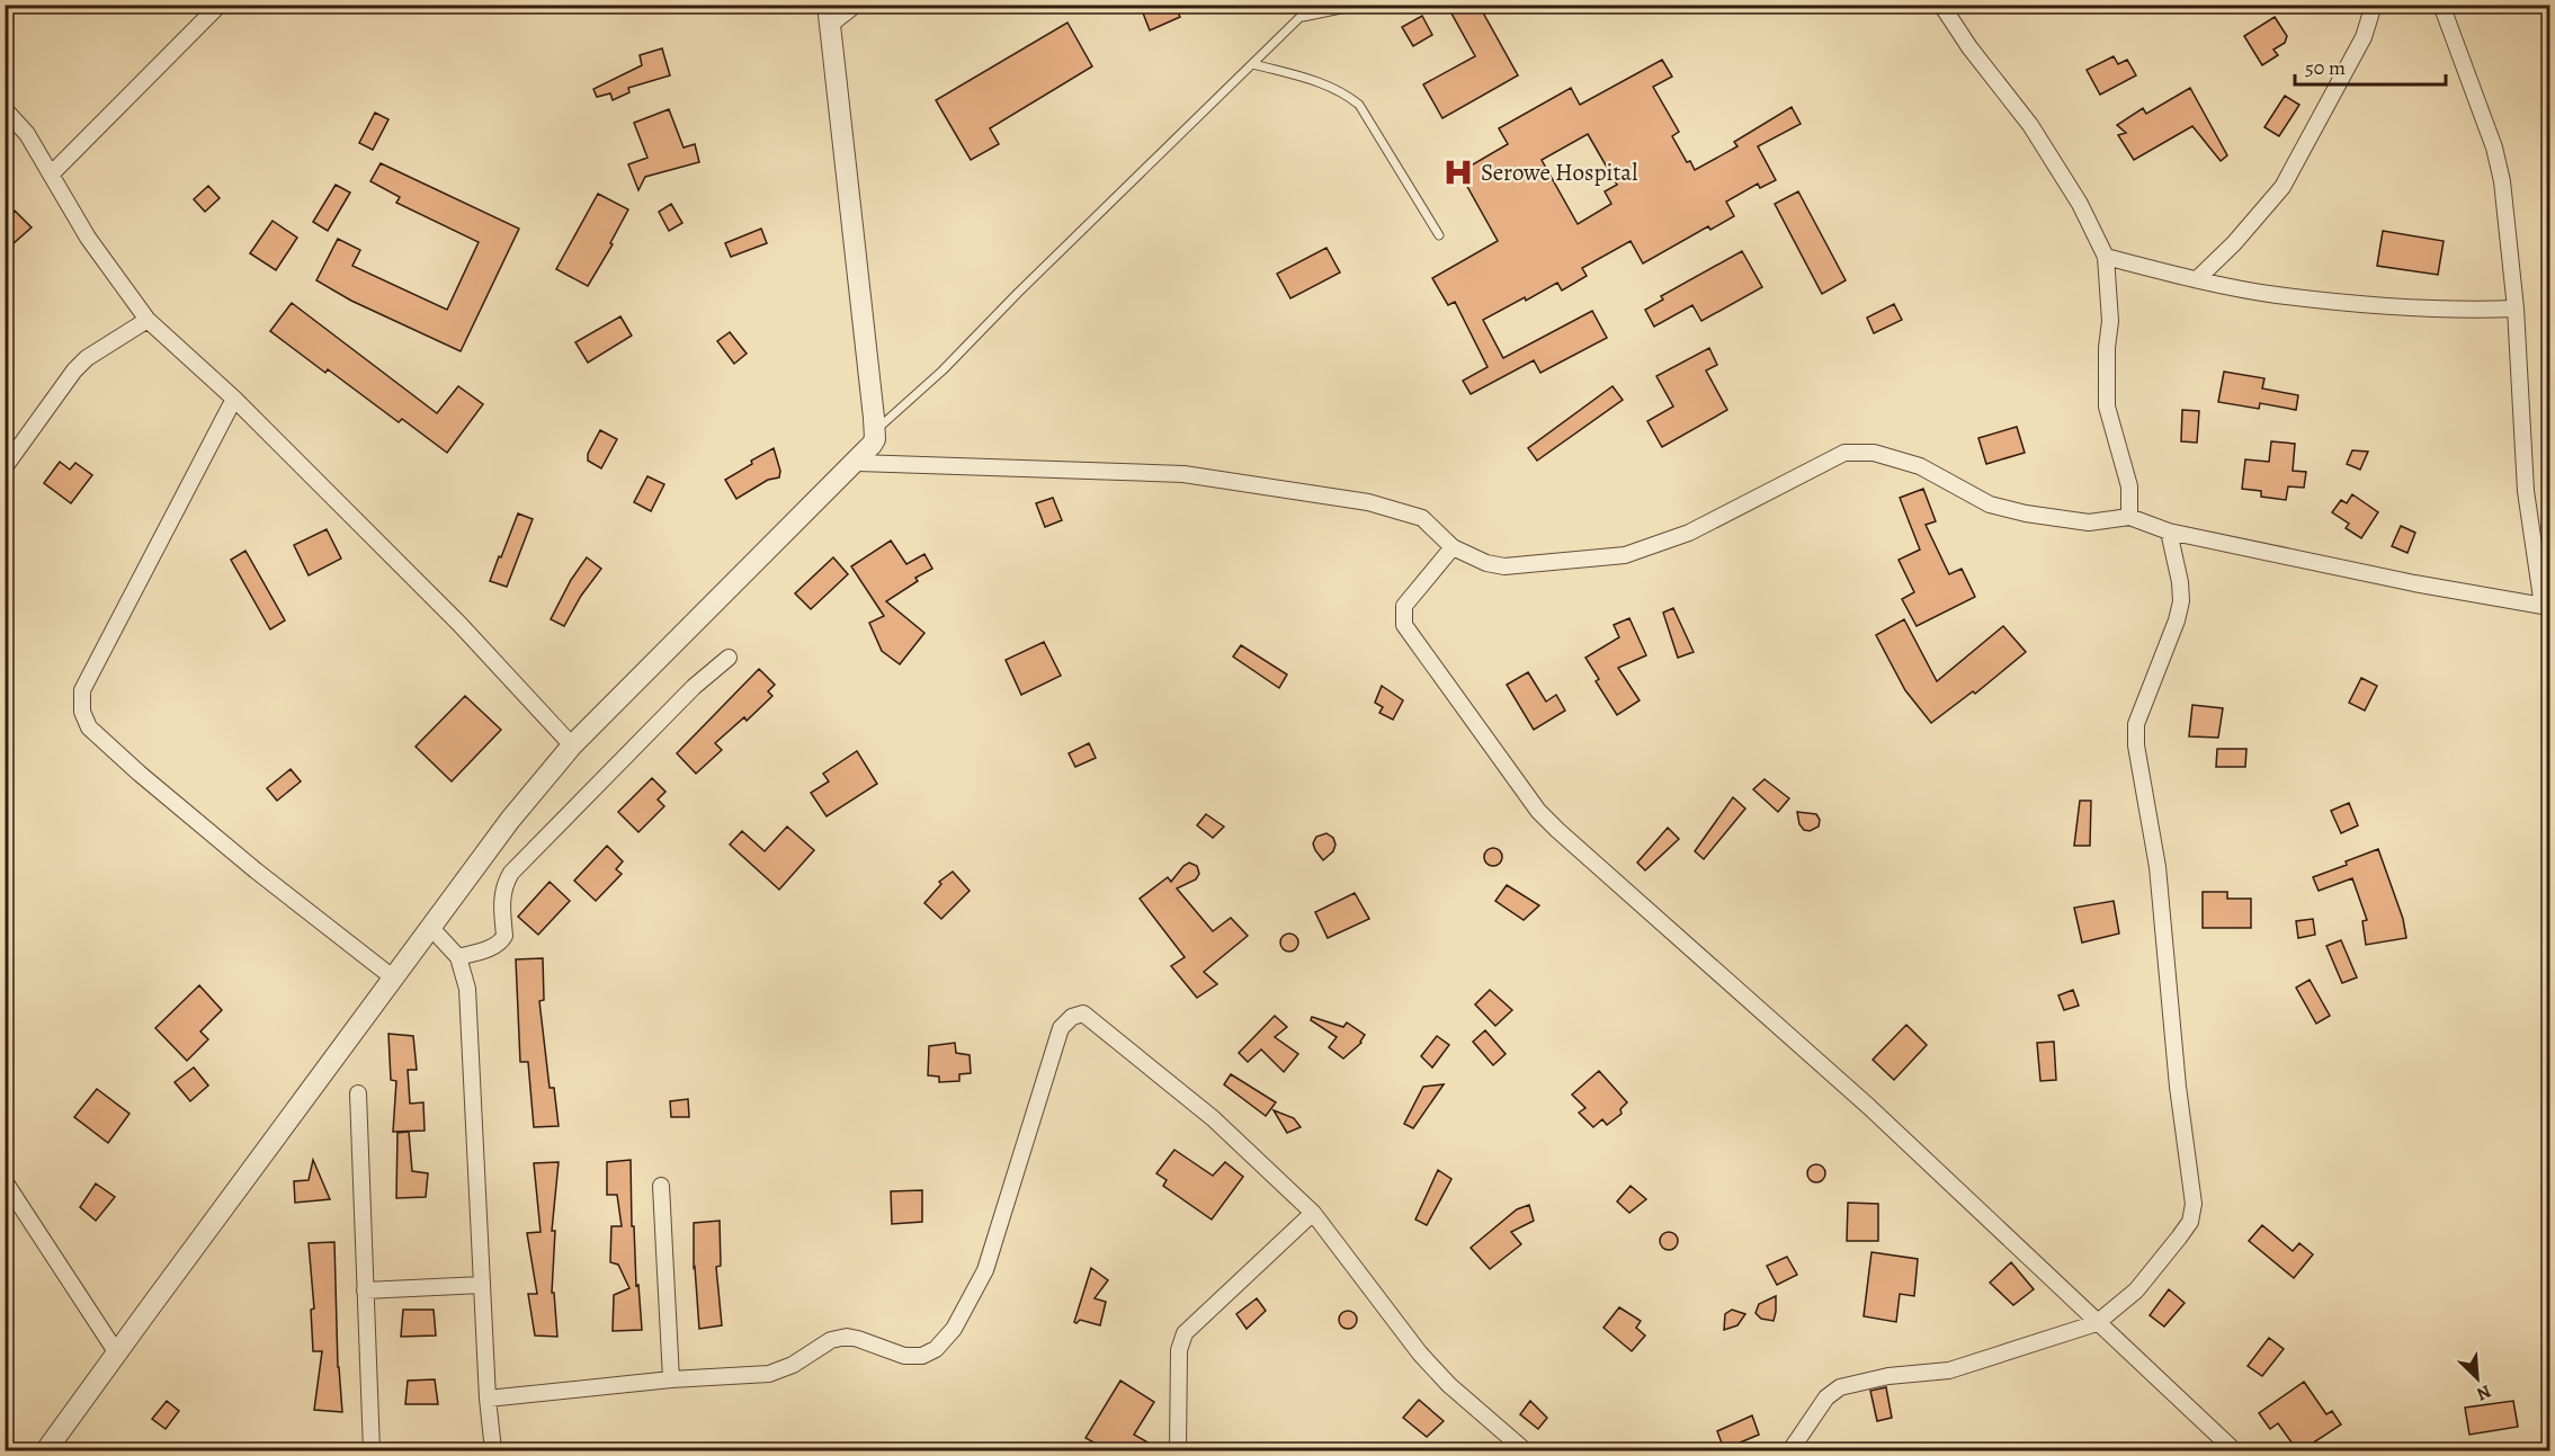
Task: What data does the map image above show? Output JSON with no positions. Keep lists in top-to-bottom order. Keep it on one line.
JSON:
{"places":{"hospital":["Serowe Hospital"]},"scale_bar":"50 m","north":"bottom right"}
